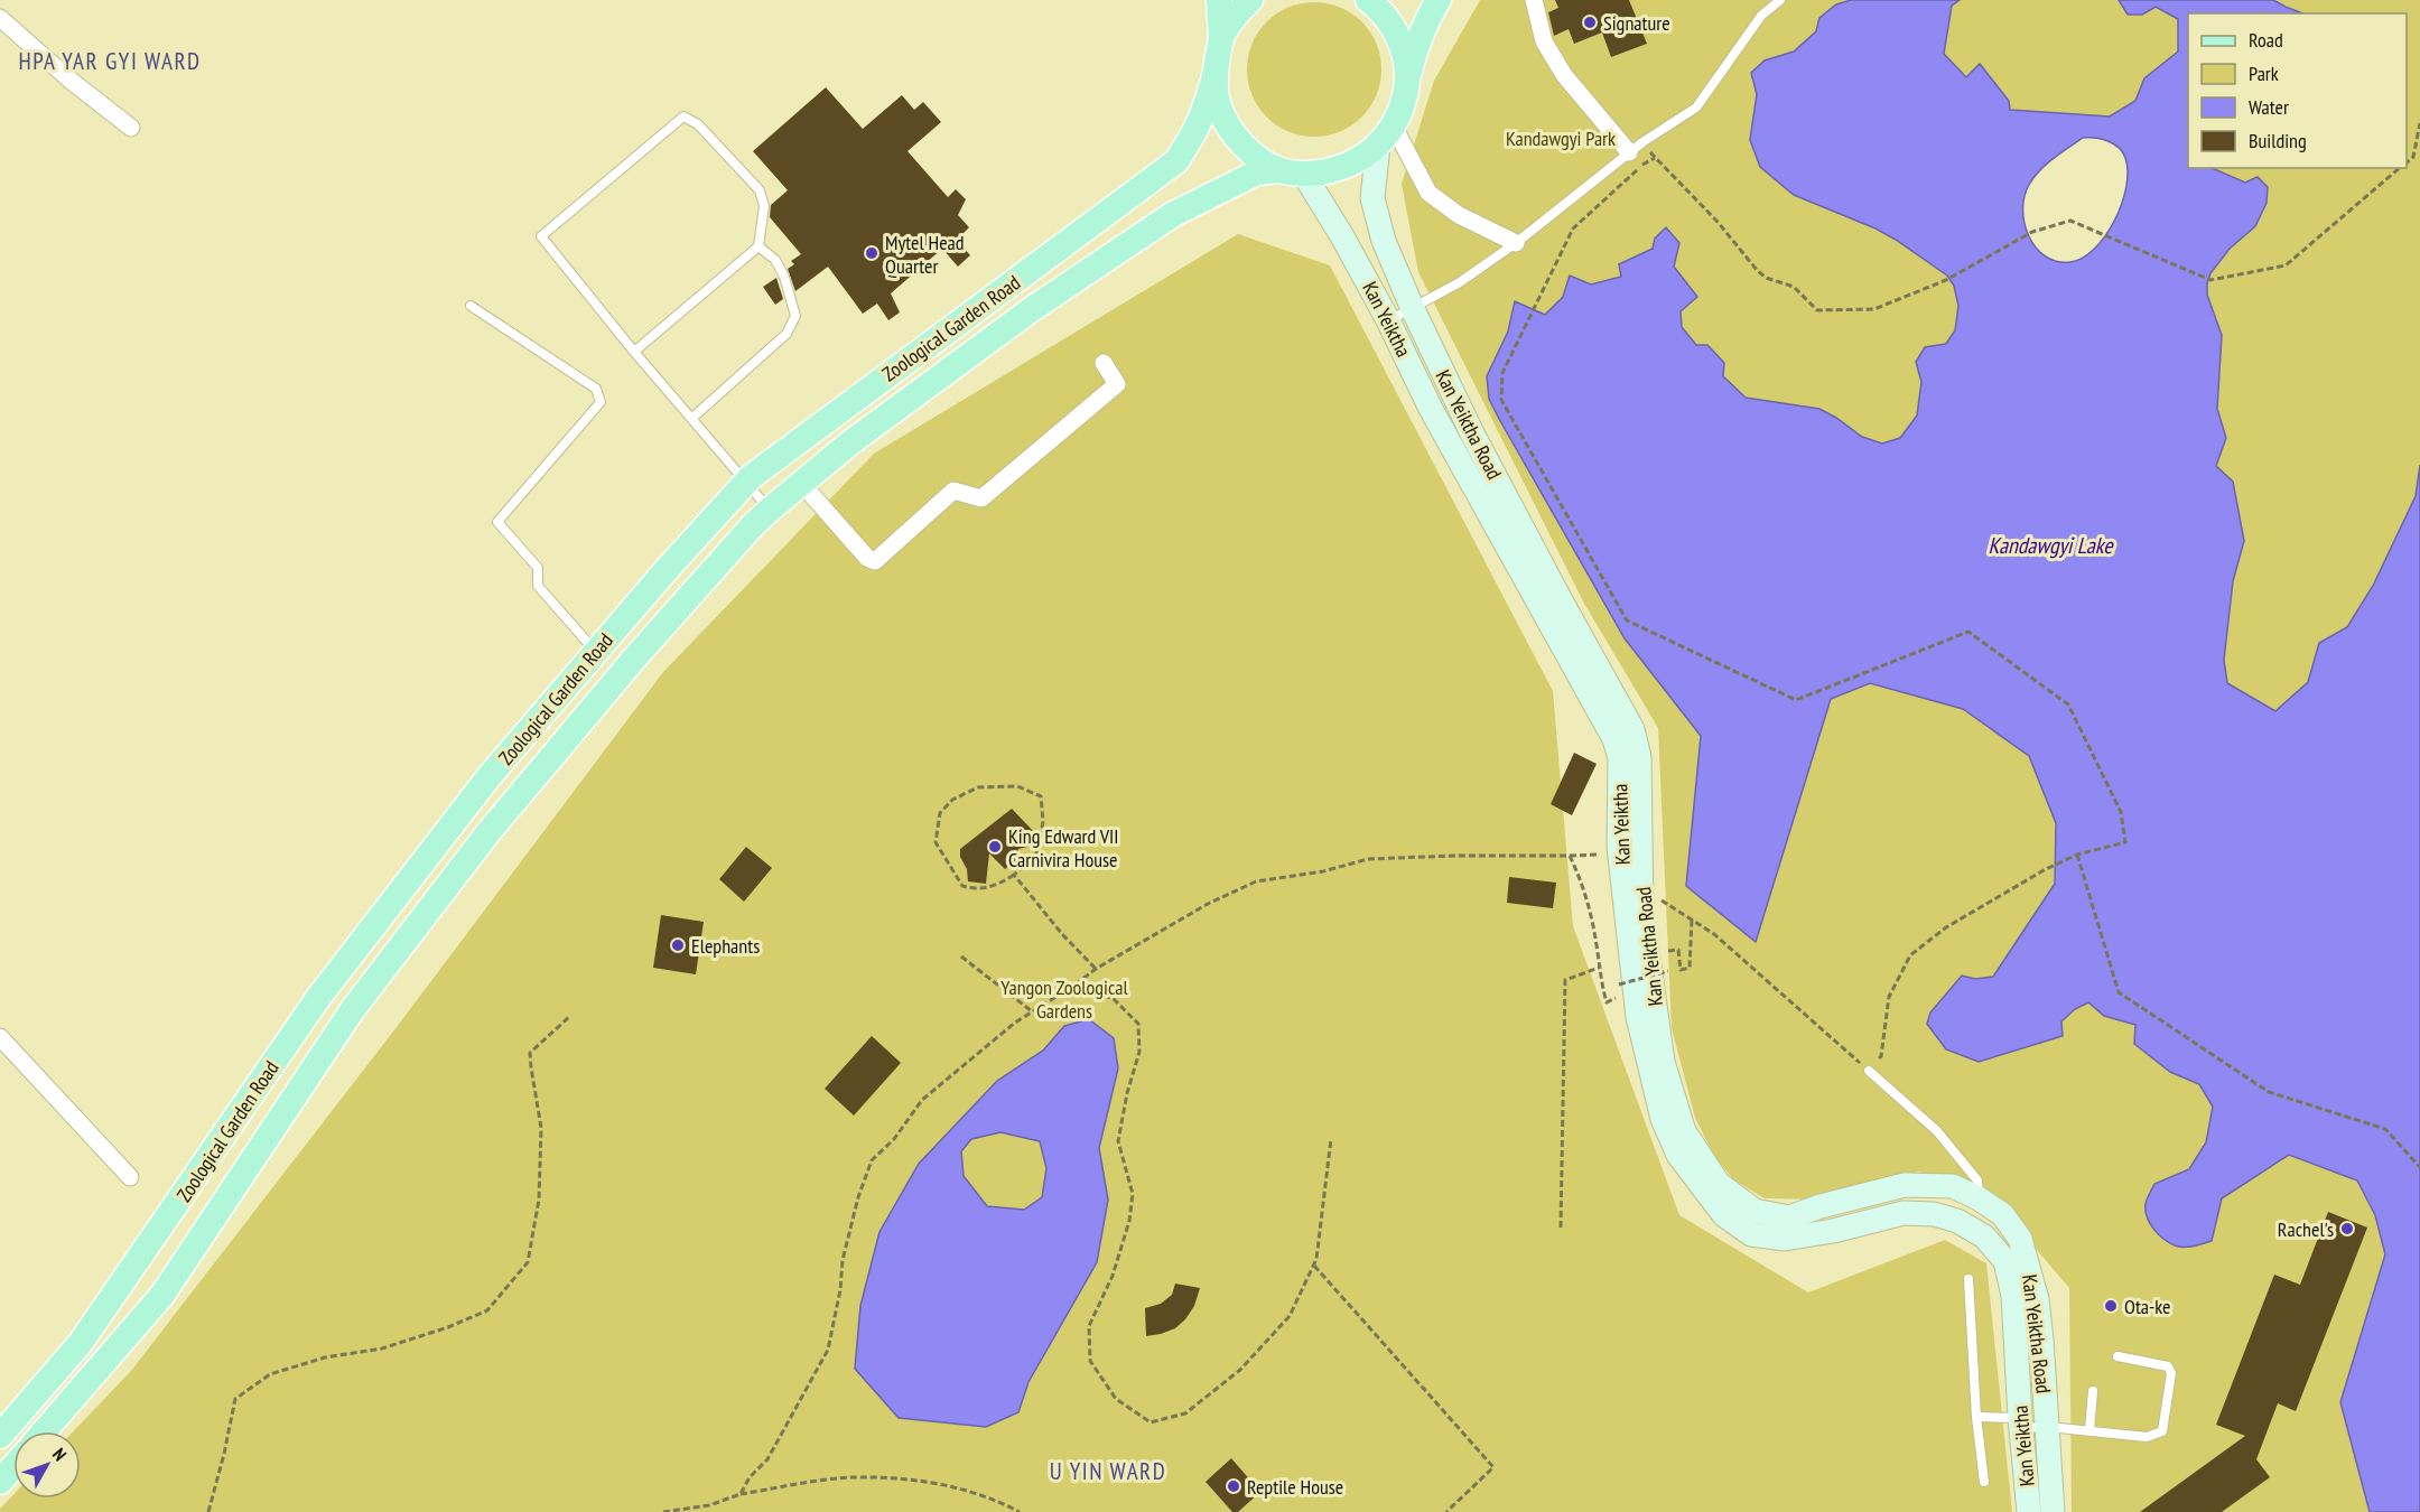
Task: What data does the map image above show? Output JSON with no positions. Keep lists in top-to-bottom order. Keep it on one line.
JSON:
{"streets":{"main road":["Kan Yeiktha","Zoological Garden Road","Kan Yeiktha Road"]},"crossings":[["Kan Yeiktha","Zoological Garden Road"],["Kan Yeiktha","Kan Yeiktha Road"],["Zoological Garden Road","Kan Yeiktha Road"]],"districts":["HPA YAR GYI WARD","U YIN WARD"],"water":["Kandawgyi Lake"],"parks":["Kandawgyi Park","Yangon Zoological Gardens"],"places":["Signature","Mytel Head Quarter","King Edward VII Carnivira House","Elephants","Rachel's","Ota-ke","Reptile House"],"legend":["Road","Park","Water","Building"],"north":"top right"}
